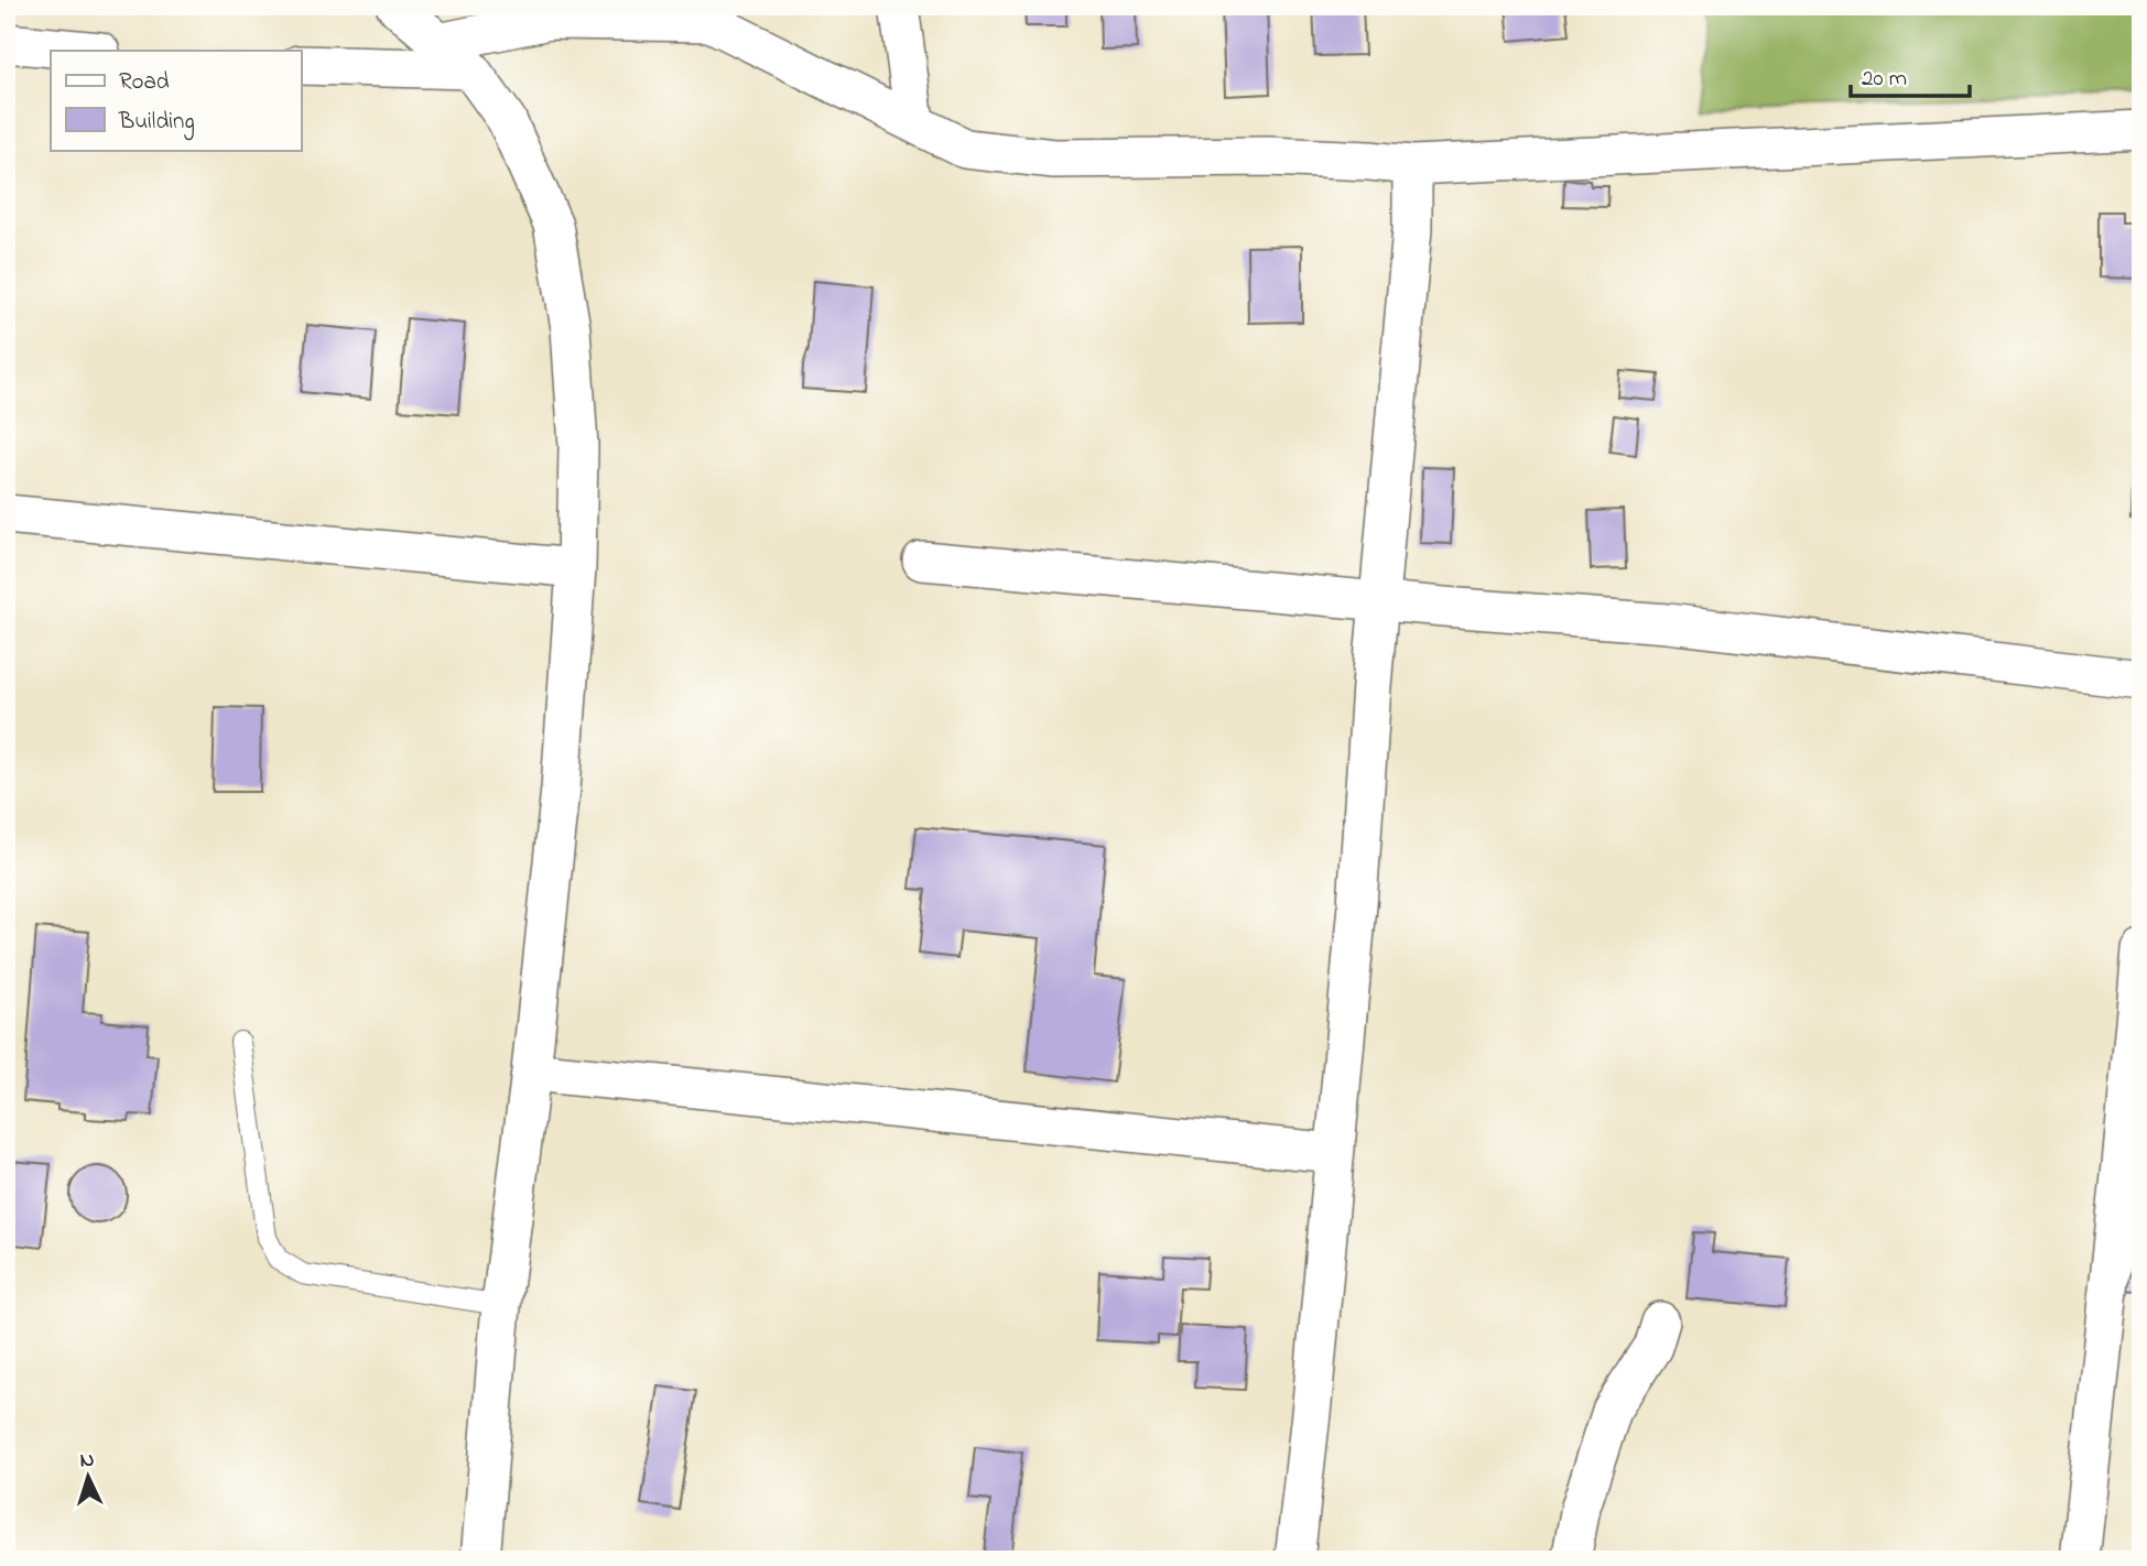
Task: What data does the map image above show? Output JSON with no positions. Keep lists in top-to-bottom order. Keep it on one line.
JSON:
{"legend":["Road","Building"],"scale_bar":"20 m","north":"top"}
